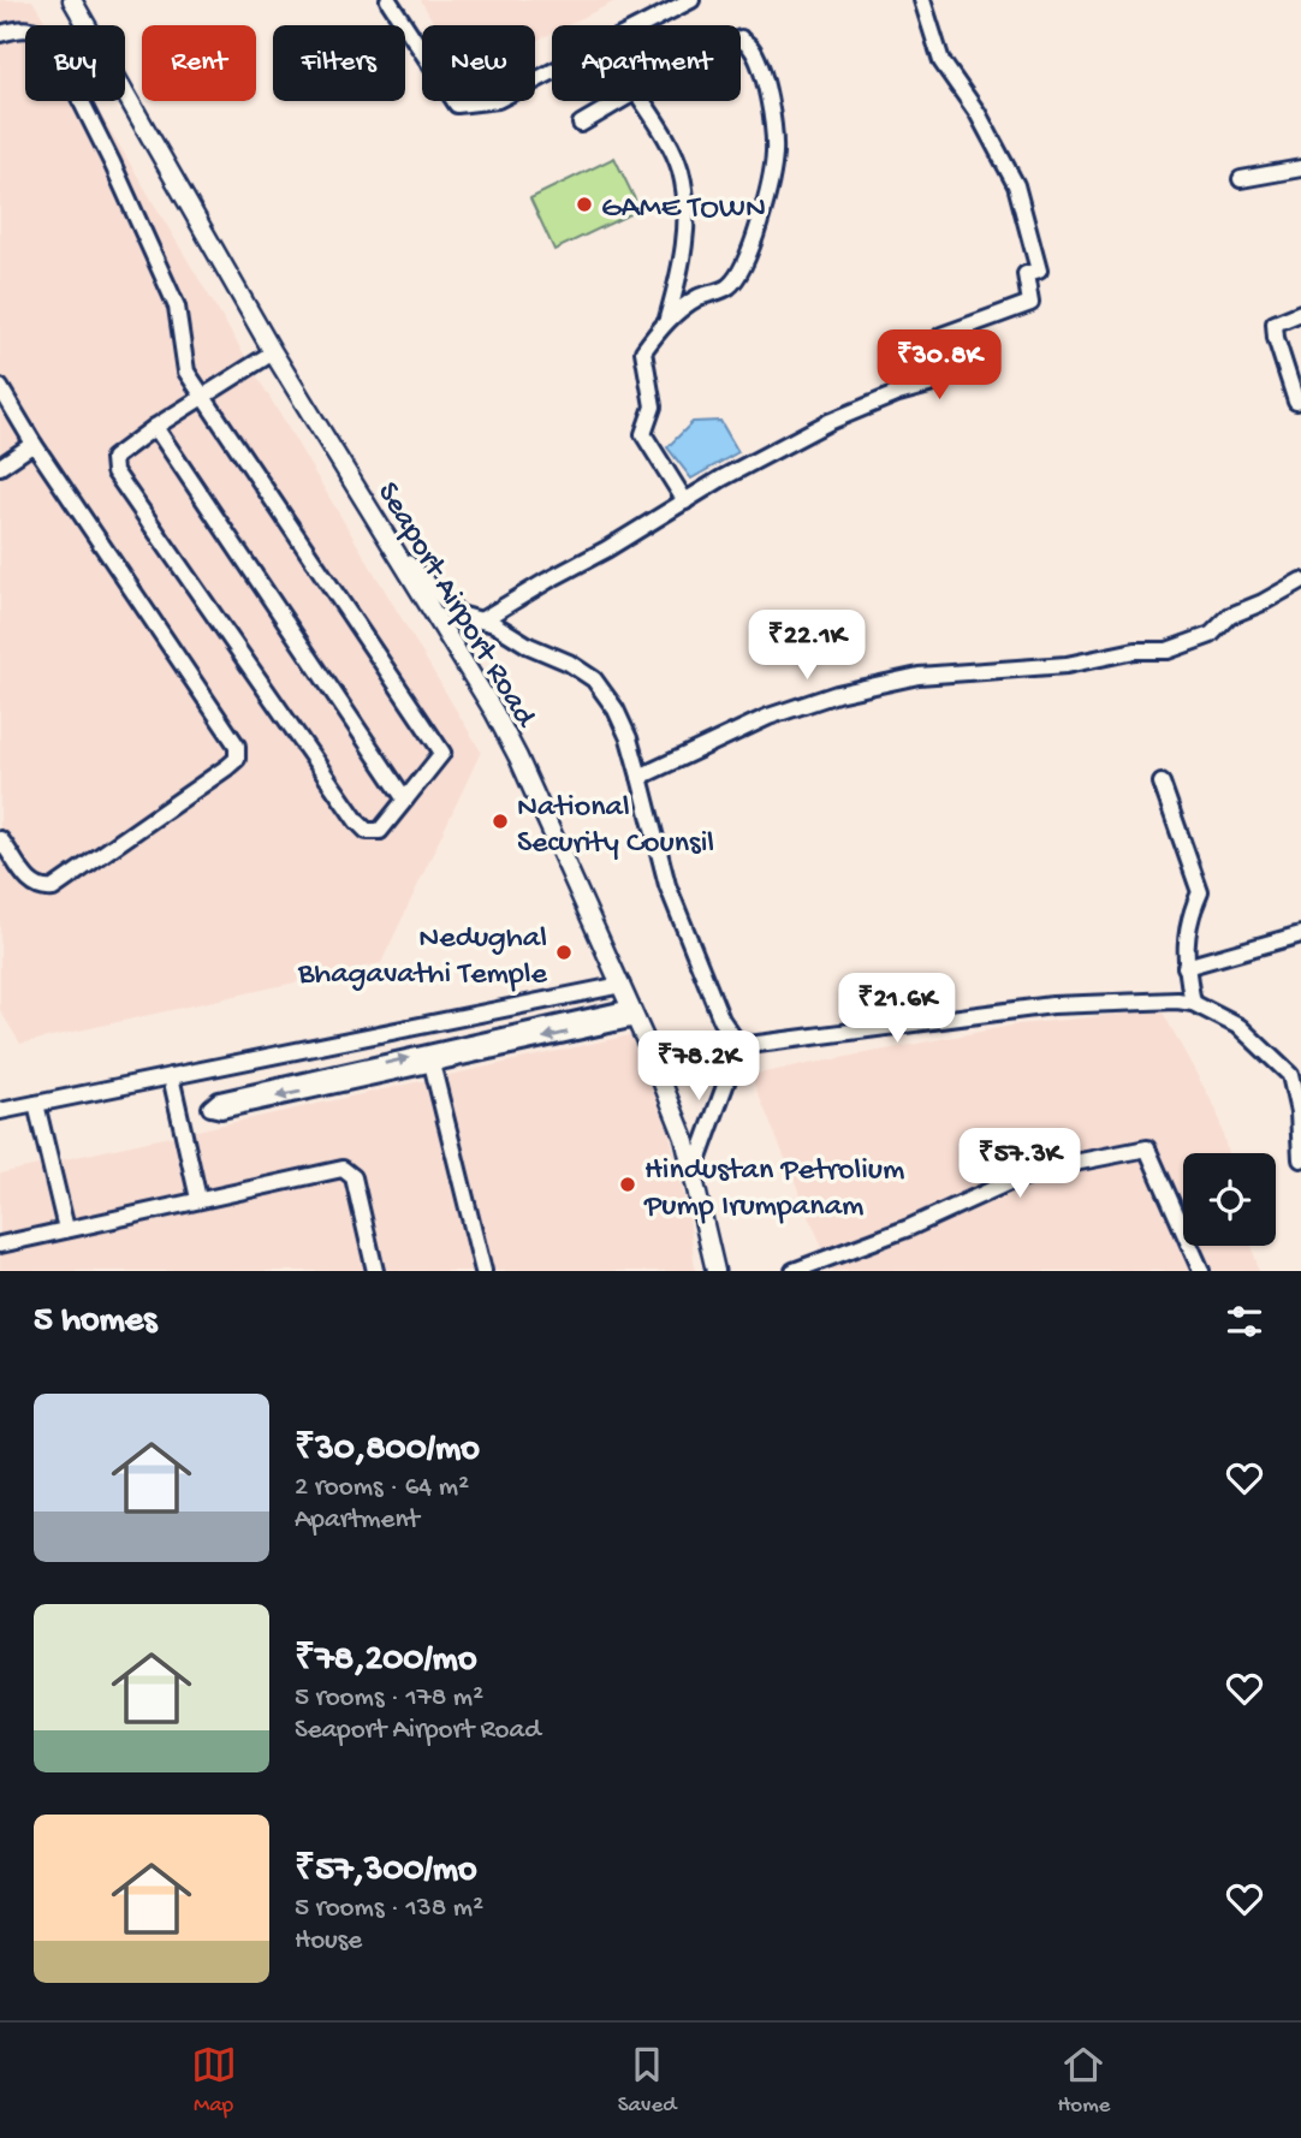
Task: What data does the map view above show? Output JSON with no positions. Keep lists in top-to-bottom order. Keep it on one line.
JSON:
{"streets":{"main road":["Seaport Airport Road"]},"places":["GAME TOWN","National Security Counsil","Nedughal Bhagavathi Temple","Hindustan Petrolium Pump Irumpanam"],"page":{"chip":["Buy","Rent","Filters","New","Apartment"],"price":["₹30.8K","₹22.1K","₹21.6K","₹78.2K","₹57.3K"],"heading":"5 homes","list":[{"name":"₹30,800/mo","note":"2 rooms · 64 m² · Apartment"},{"name":"₹78,200/mo","note":"5 rooms · 178 m² · Seaport Airport Road"},{"name":"₹57,300/mo","note":"5 rooms · 138 m² · House"}],"tabs":["Map","Saved","Home"]}}
